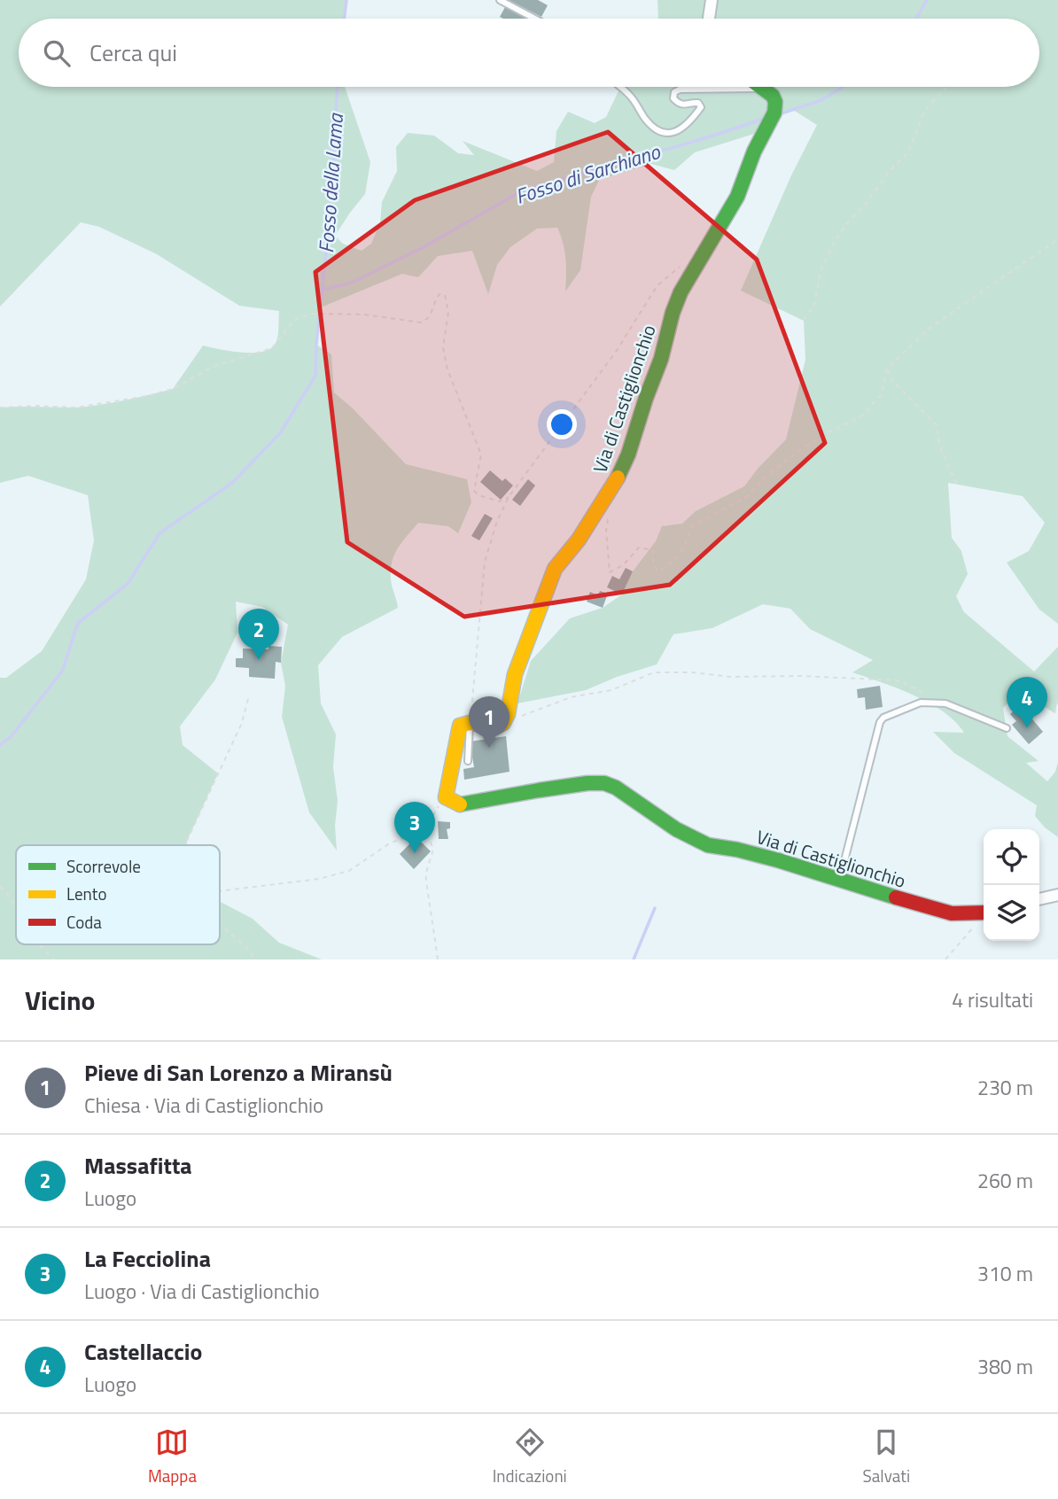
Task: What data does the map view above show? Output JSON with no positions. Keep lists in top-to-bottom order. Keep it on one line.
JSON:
{"streets":{"street":["Via di Castiglionchio"]},"water":["Fosso di Sarchiano","Fosso della Lama"],"legend":["Scorrevole","Lento","Coda"],"page":{"search":"Cerca qui","pins":["2","4","1","3"],"heading":["Vicino","4 risultati"],"list":[{"mark":"1","name":"Pieve di San Lorenzo a Miransù","note":"Chiesa · Via di Castiglionchio","value":"230 m"},{"mark":"2","name":"Massafitta","note":"Luogo","value":"260 m"},{"mark":"3","name":"La Fecciolina","note":"Luogo · Via di Castiglionchio","value":"310 m"},{"mark":"4","name":"Castellaccio","note":"Luogo","value":"380 m"}],"nav":["Mappa","Indicazioni","Salvati"]}}
